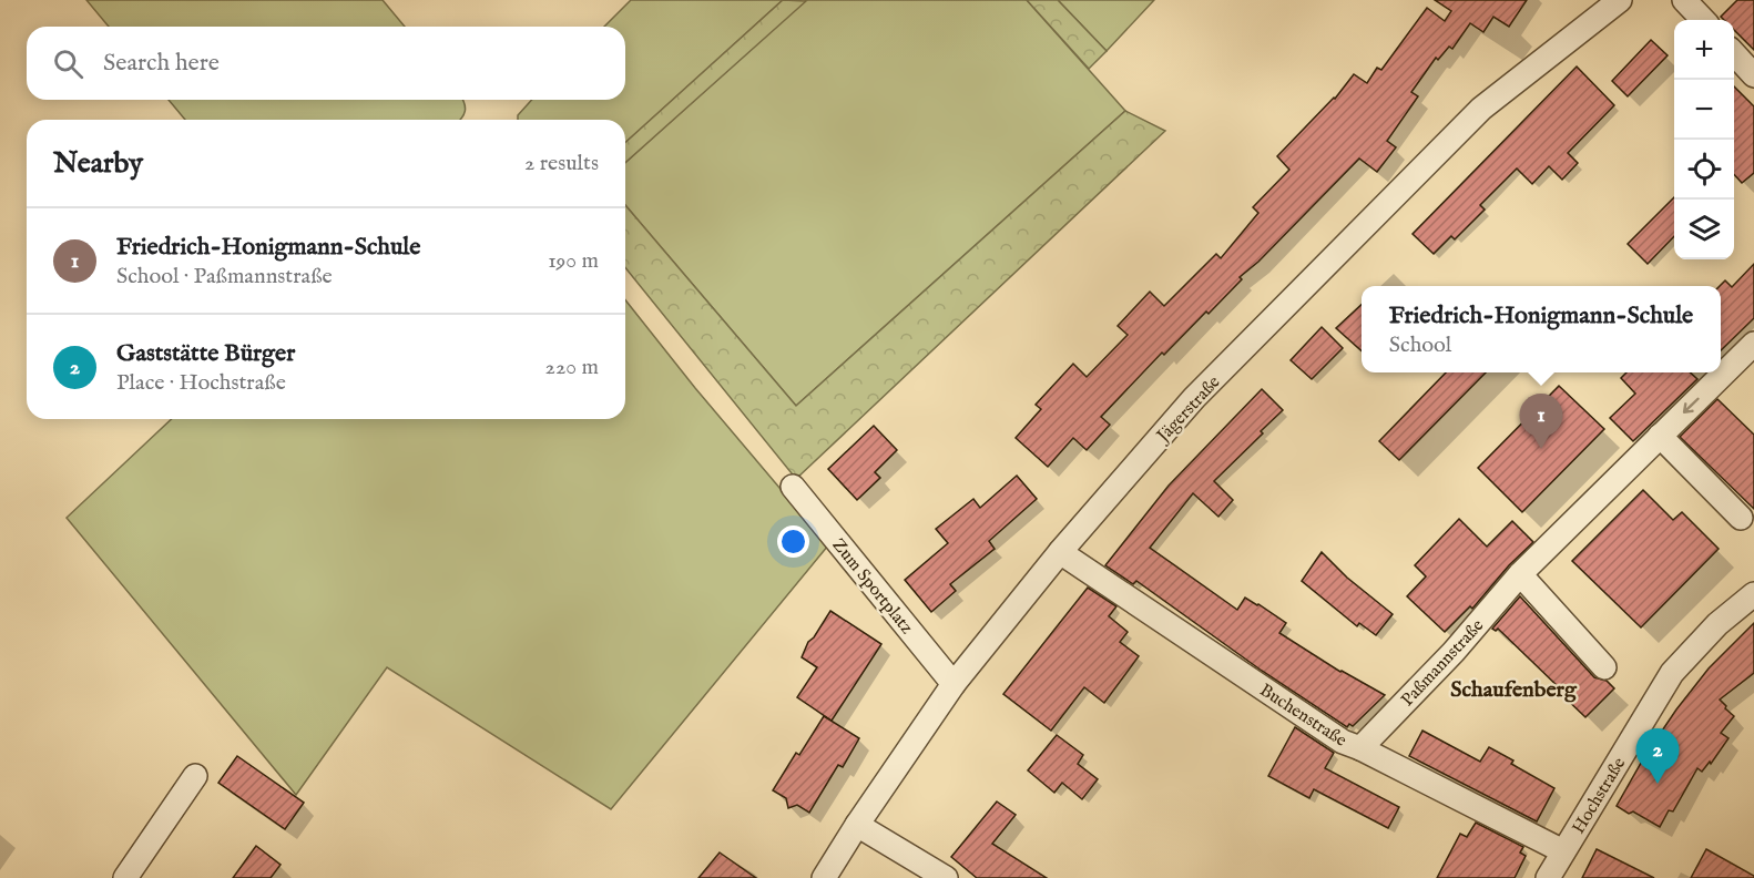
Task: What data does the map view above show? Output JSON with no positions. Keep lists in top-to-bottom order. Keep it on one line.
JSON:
{"streets":{"street":["Jägerstraße","Zum Sportplatz","Paßmannstraße","Buchenstraße","Hochstraße"]},"crossings":[["Jägerstraße","Zum Sportplatz"],["Jägerstraße","Buchenstraße"],["Paßmannstraße","Buchenstraße"],["Buchenstraße","Hochstraße"]],"districts":["Schaufenberg"],"page":{"map_buttons":["+","−"],"search":"Search here","heading":["Nearby","2 results"],"list":[{"mark":"1","name":"Friedrich-Honigmann-Schule","note":"School · Paßmannstraße","value":"190 m"},{"mark":"2","name":"Gaststätte Bürger","note":"Place · Hochstraße","value":"220 m"}],"popup":["Friedrich-Honigmann-Schule","School"],"pins":["1","2"]}}
